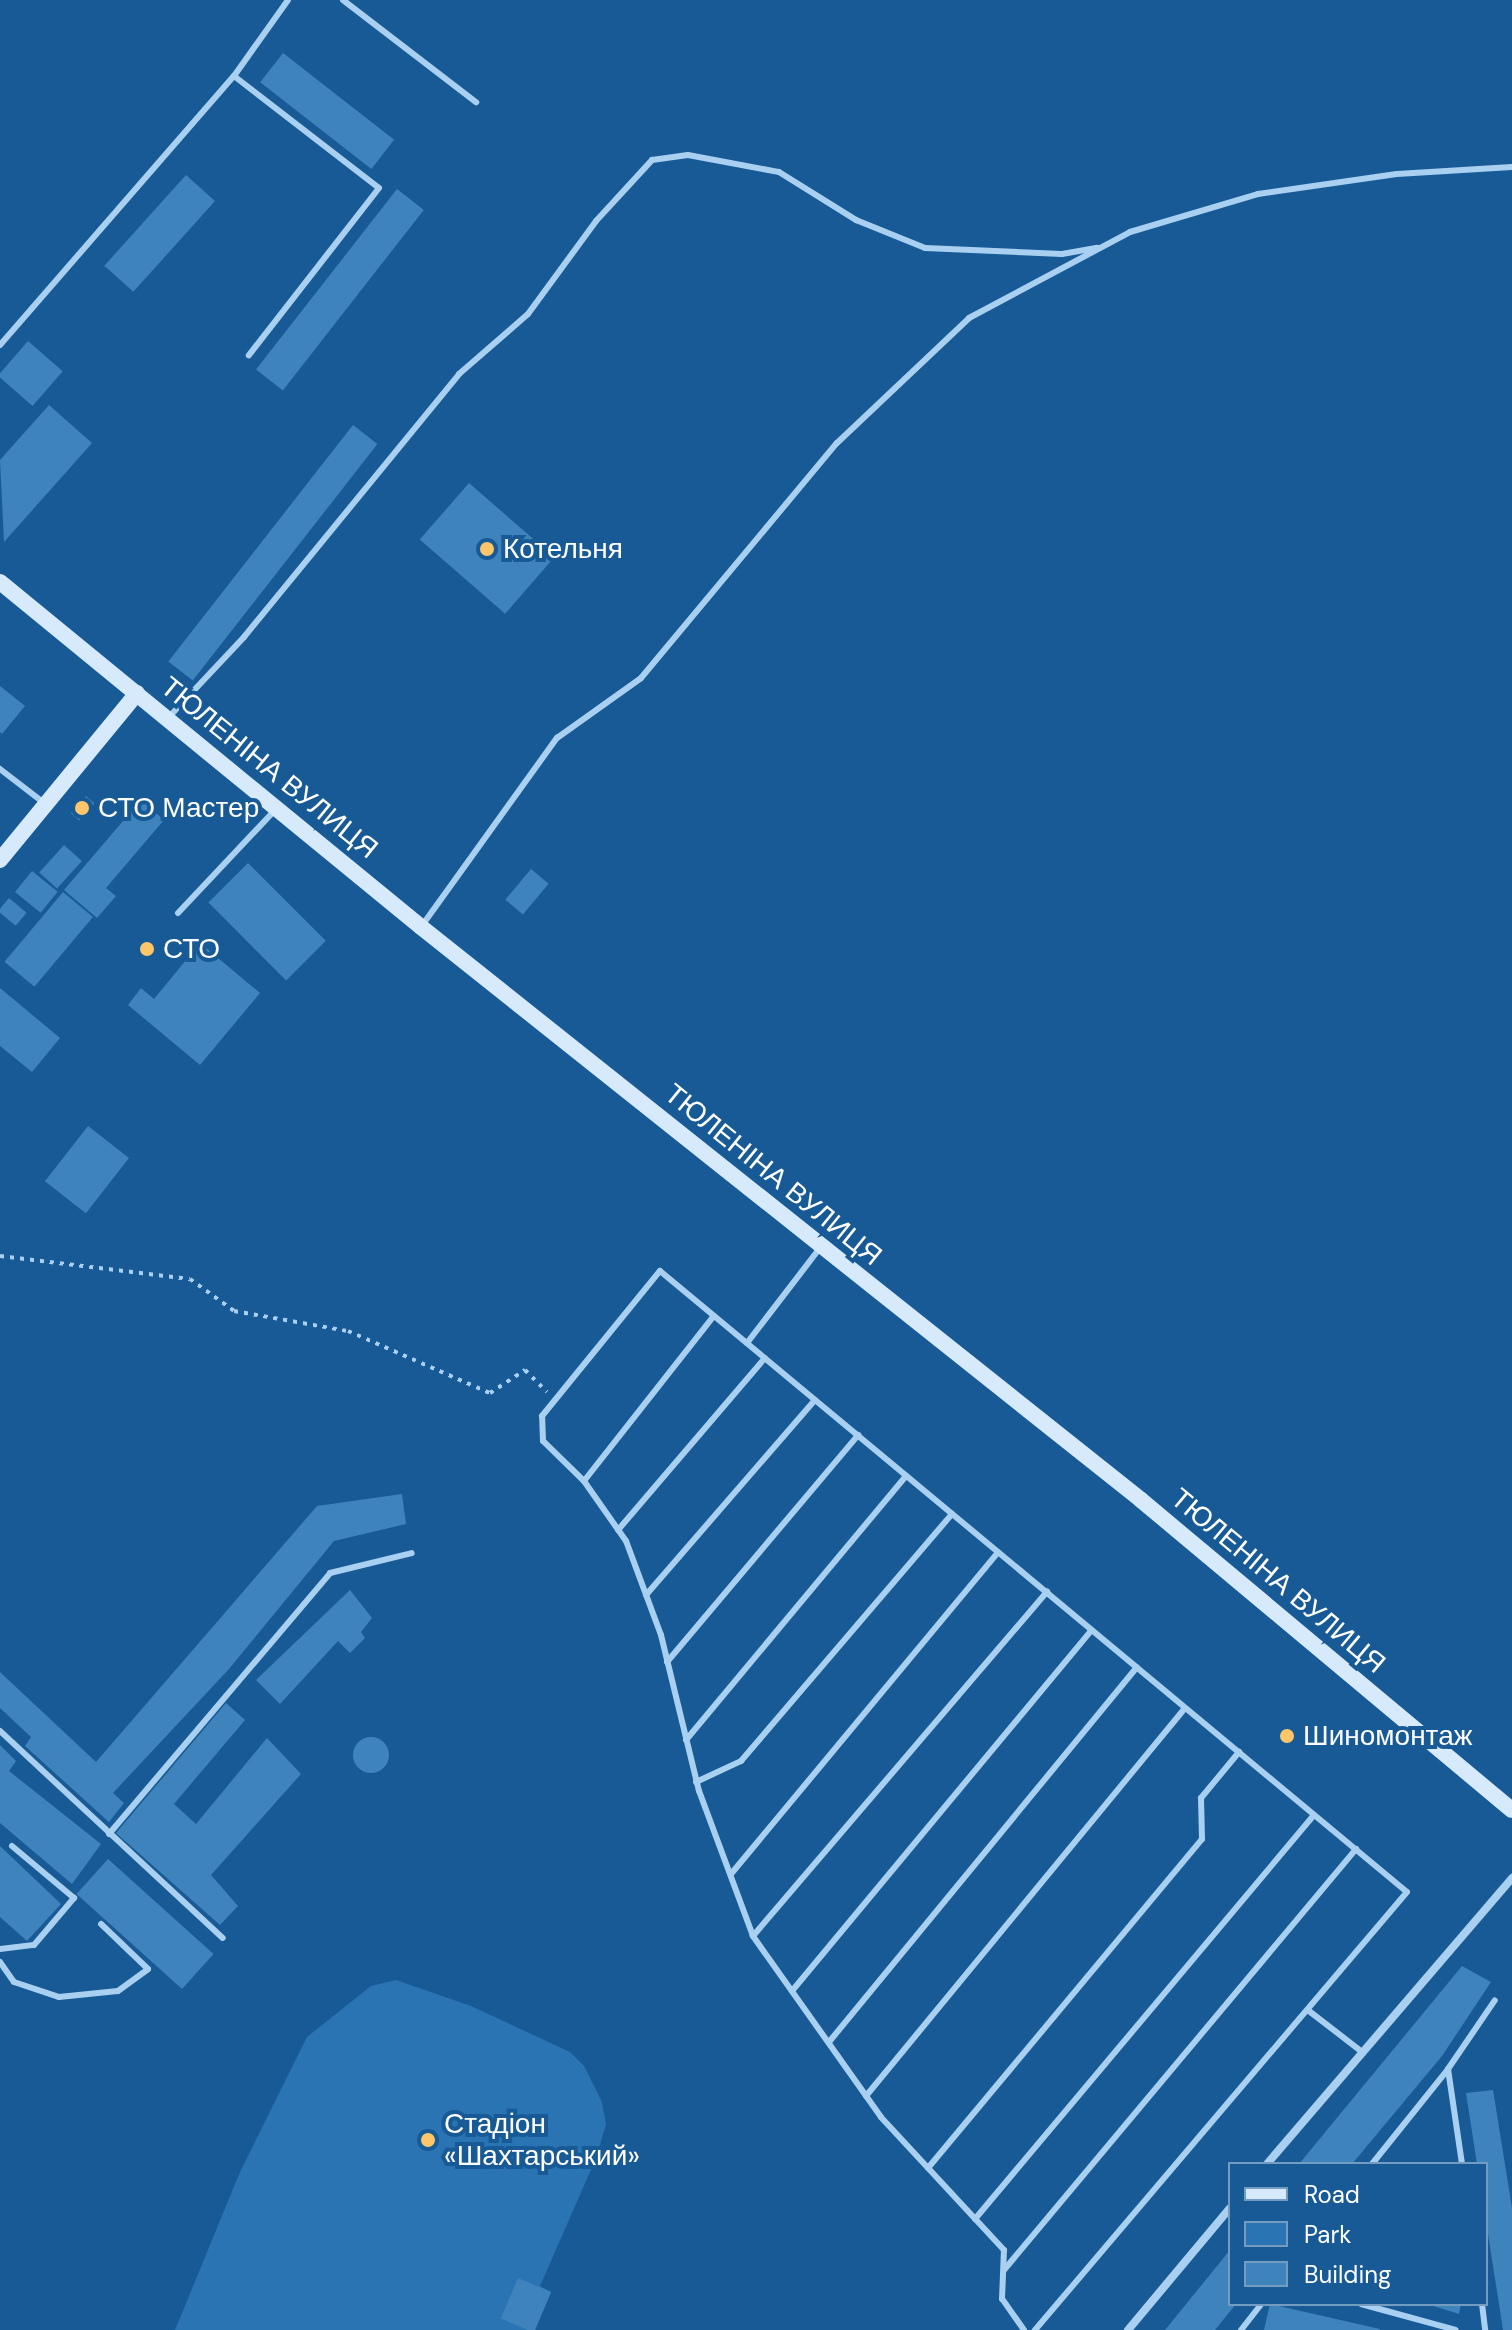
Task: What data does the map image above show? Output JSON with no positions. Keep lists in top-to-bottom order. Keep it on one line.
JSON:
{"streets":{"street":["ТЮЛЕНІНА ВУЛИЦЯ"]},"places":["Котельня","СТО Мастер","СТО","Шиномонтаж","Стадіон «Шахтарський»"],"legend":["Road","Park","Building"]}
